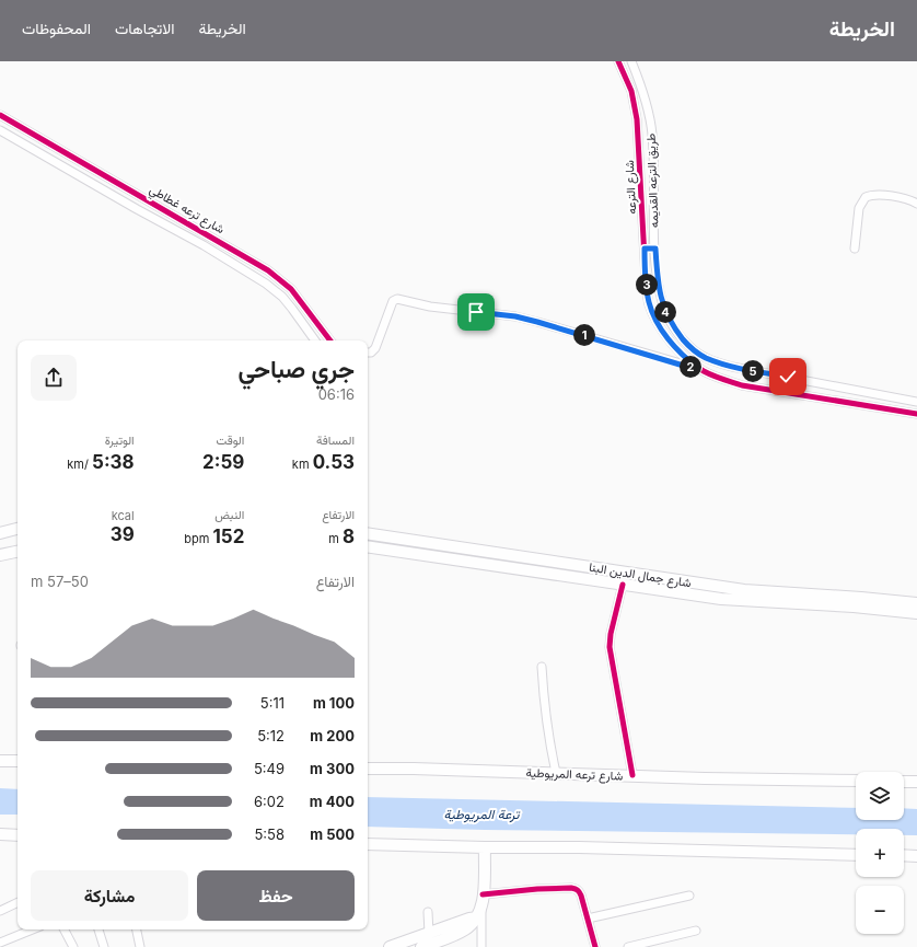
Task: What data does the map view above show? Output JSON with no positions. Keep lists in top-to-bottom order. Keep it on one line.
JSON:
{"streets":{"main road":["شارع جمال الدين البنا","شارع ترعه المريوطية"],"street":["طريق الترعه القديمه","شارع الترعه","شارع ترعه غطاطي"]},"water":["ترعة المريوطية"],"page":{"header":"الخريطة","nav":["الخريطة","الاتجاهات","المحفوظات"],"pins":["3","4","1","2","5"],"heading":["جري صباحي","06:16"],"stats":[["المسافة","0.53 km"],["الوقت","2:59"],["الوتيرة","5:38 /km"],["الارتفاع","8 m"],["النبض","152 bpm"],["kcal","39"]],"chart":["الارتفاع","50–57 m"],"list":[{"name":"100 m","note":"5:11"},{"name":"200 m","note":"5:12"},{"name":"300 m","note":"5:49"},{"name":"400 m","note":"6:02"},{"name":"500 m","note":"5:58"}],"map_buttons":["+","−"],"buttons":["حفظ","مشاركة"]}}
